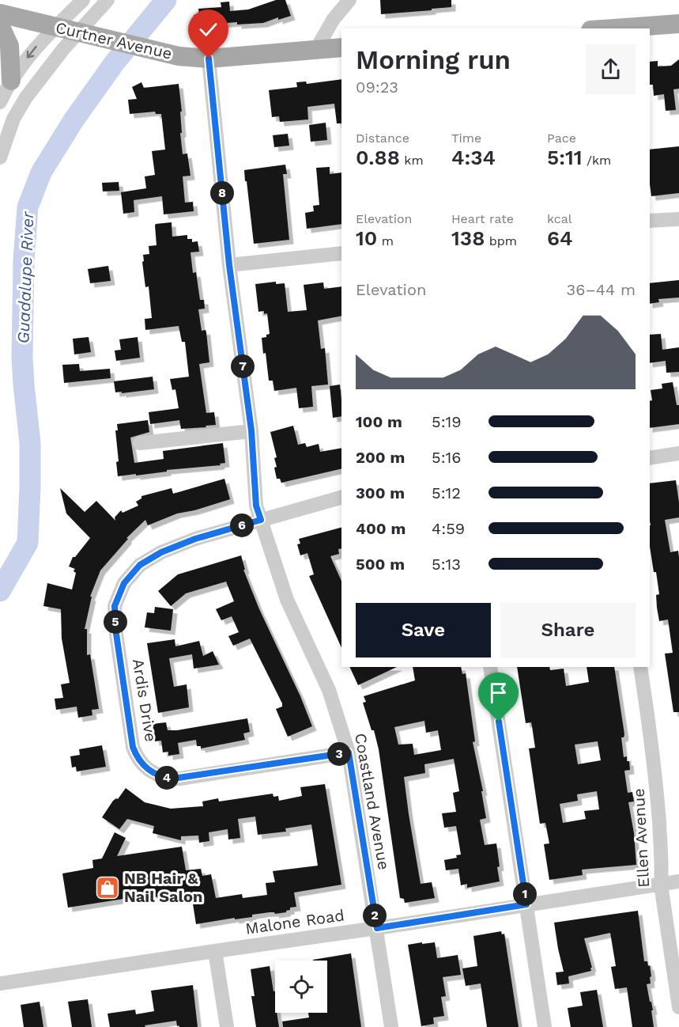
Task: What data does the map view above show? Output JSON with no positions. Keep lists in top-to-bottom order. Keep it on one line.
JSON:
{"streets":{"main road":["Curtner Avenue"],"street":["Ardis Drive","Coastland Avenue","Ellen Avenue","Malone Road"]},"crossings":[["Curtner Avenue","Coastland Avenue"],["Ardis Drive","Coastland Avenue"],["Coastland Avenue","Malone Road"],["Ellen Avenue","Malone Road"]],"water":["Guadalupe River"],"places":{"shop":["NB Hair & Nail Salon"]},"page":{"heading":["Morning run","09:23"],"stats":[["Distance","0.88 km"],["Time","4:34"],["Pace","5:11 /km"],["Elevation","10 m"],["Heart rate","138 bpm"],["kcal","64"]],"pins":["8","7","6","5","3","4","1","2"],"chart":["Elevation","36–44 m"],"list":[{"name":"100 m","note":"5:19"},{"name":"200 m","note":"5:16"},{"name":"300 m","note":"5:12"},{"name":"400 m","note":"4:59"},{"name":"500 m","note":"5:13"}],"buttons":["Save","Share"]}}
